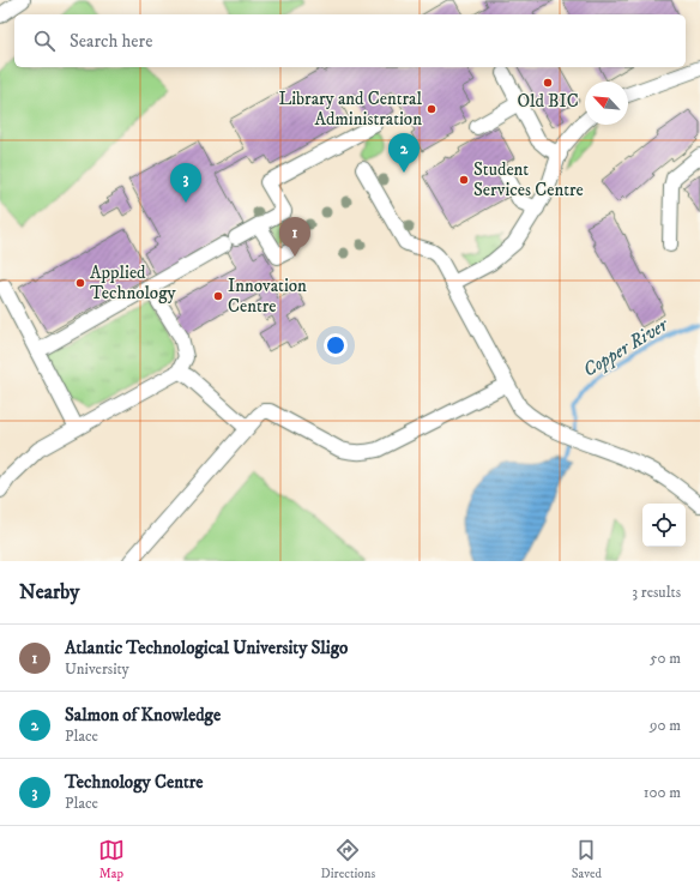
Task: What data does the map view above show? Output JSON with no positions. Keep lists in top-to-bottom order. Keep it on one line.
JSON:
{"water":["Copper River"],"places":["Old BIC","Library and Central Administration","Student Services Centre","Applied Technology","Innovation Centre"],"north":"top left","page":{"search":"Search here","pins":["2","3","1"],"heading":["Nearby","3 results"],"list":[{"mark":"1","name":"Atlantic Technological University Sligo","note":"University","value":"50 m"},{"mark":"2","name":"Salmon of Knowledge","note":"Place","value":"90 m"},{"mark":"3","name":"Technology Centre","note":"Place","value":"100 m"}],"nav":["Map","Directions","Saved"]}}
